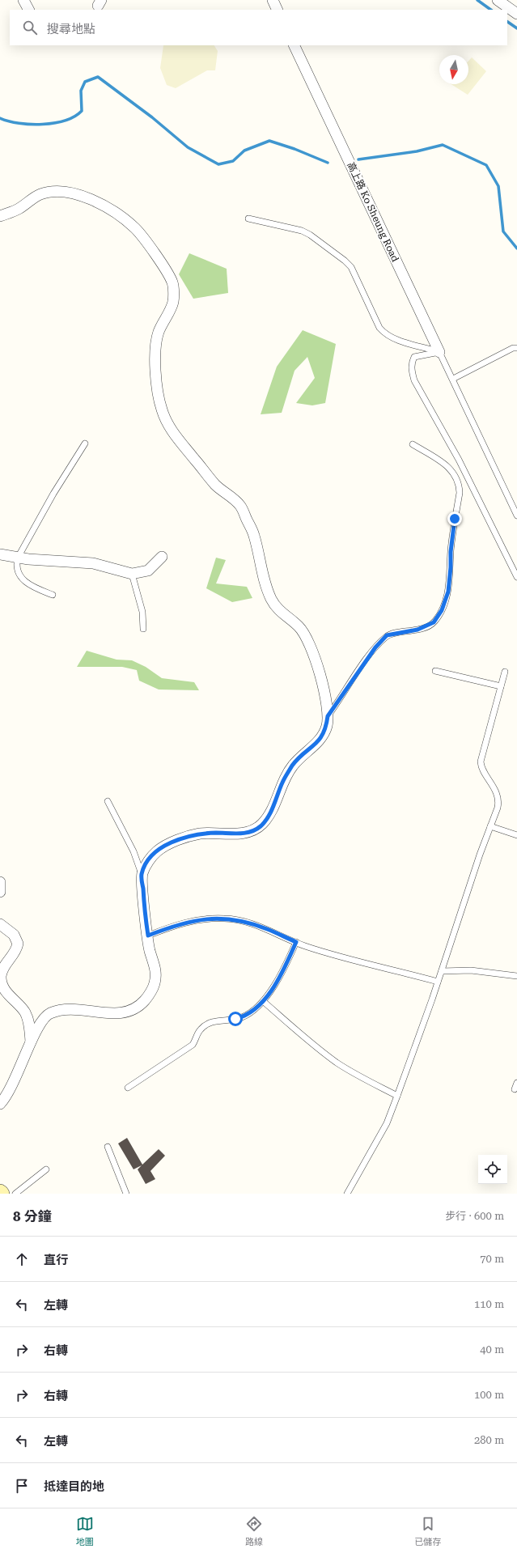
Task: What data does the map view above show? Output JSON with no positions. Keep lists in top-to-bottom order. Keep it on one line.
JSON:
{"streets":{"street":["高上路 Ko Sheung Road"]},"north":"bottom","page":{"search":"搜尋地點","heading":["8 分鐘","步行 · 600 m"],"list":[["直行","70 m"],["左轉","110 m"],["右轉","40 m"],["右轉","100 m"],["左轉","280 m"],"抵達目的地"],"nav":["地圖","路線","已儲存"]}}
